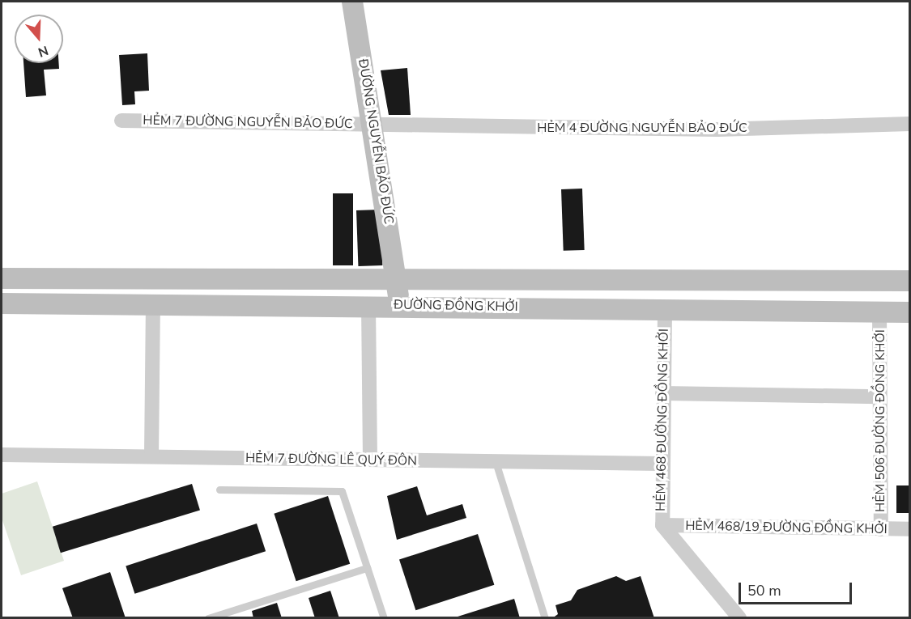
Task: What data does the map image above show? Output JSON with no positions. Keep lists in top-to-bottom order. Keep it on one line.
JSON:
{"streets":{"main road":["ĐƯỜNG NGUYỄN BẢO ĐỨC","ĐƯỜNG ĐỒNG KHỞI"],"street":["HẺM 7 ĐƯỜNG NGUYỄN BẢO ĐỨC","HẺM 4 ĐƯỜNG NGUYỄN BẢO ĐỨC","HẺM 468 ĐƯỜNG ĐỒNG KHỞI","HẺM 506 ĐƯỜNG ĐỒNG KHỞI","HẺM 7 ĐƯỜNG LÊ QUÝ ĐÔN","HẺM 468/19 ĐƯỜNG ĐỒNG KHỞI"]},"crossings":[["HẺM 7 ĐƯỜNG NGUYỄN BẢO ĐỨC","HẺM 4 ĐƯỜNG NGUYỄN BẢO ĐỨC"],["HẺM 7 ĐƯỜNG NGUYỄN BẢO ĐỨC","ĐƯỜNG NGUYỄN BẢO ĐỨC"],["HẺM 4 ĐƯỜNG NGUYỄN BẢO ĐỨC","ĐƯỜNG NGUYỄN BẢO ĐỨC"],["ĐƯỜNG NGUYỄN BẢO ĐỨC","ĐƯỜNG ĐỒNG KHỞI"],["ĐƯỜNG ĐỒNG KHỞI","HẺM 468 ĐƯỜNG ĐỒNG KHỞI"],["ĐƯỜNG ĐỒNG KHỞI","HẺM 506 ĐƯỜNG ĐỒNG KHỞI"],["HẺM 468 ĐƯỜNG ĐỒNG KHỞI","HẺM 7 ĐƯỜNG LÊ QUÝ ĐÔN"],["HẺM 468 ĐƯỜNG ĐỒNG KHỞI","HẺM 468/19 ĐƯỜNG ĐỒNG KHỞI"],["HẺM 506 ĐƯỜNG ĐỒNG KHỞI","HẺM 468/19 ĐƯỜNG ĐỒNG KHỞI"]],"scale_bar":"50 m","north":"bottom"}
